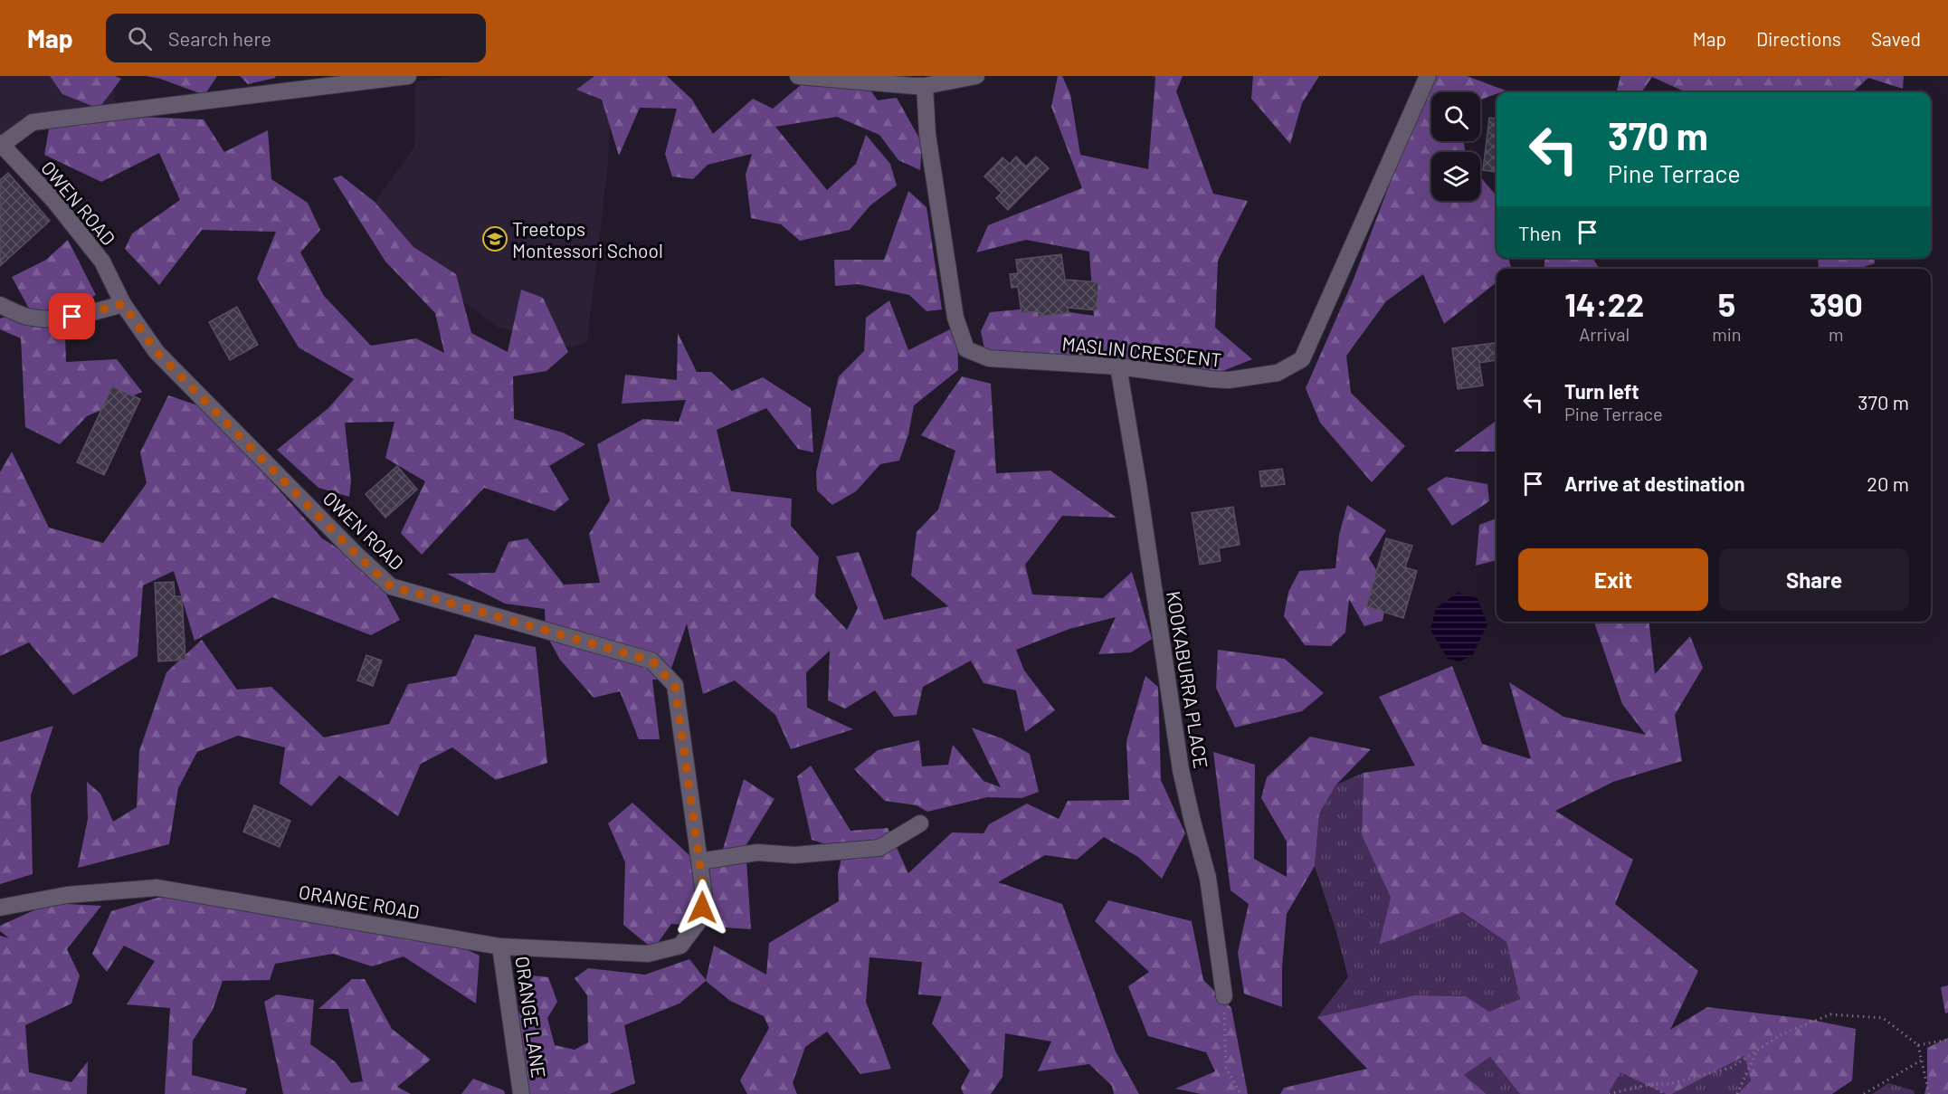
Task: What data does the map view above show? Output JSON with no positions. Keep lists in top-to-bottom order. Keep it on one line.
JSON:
{"streets":{"street":["OWEN ROAD","MASLIN CRESCENT","KOOKABURRA PLACE","ORANGE ROAD","ORANGE LANE"]},"crossings":[["OWEN ROAD","ORANGE ROAD"],["MASLIN CRESCENT","KOOKABURRA PLACE"],["ORANGE ROAD","ORANGE LANE"]],"places":{"school or university":["Treetops Montessori School"]},"page":{"header":"Map","search":"Search here","nav":["Map","Directions","Saved"],"turn":["370 m","Pine Terrace"],"then":"Then","eta":["14:22","Arrival","5","min","390","m"],"list":[{"name":"Turn left","note":"Pine Terrace","value":"370 m"},{"name":"Arrive at destination","value":"20 m"}],"buttons":["Exit","Share"]}}
